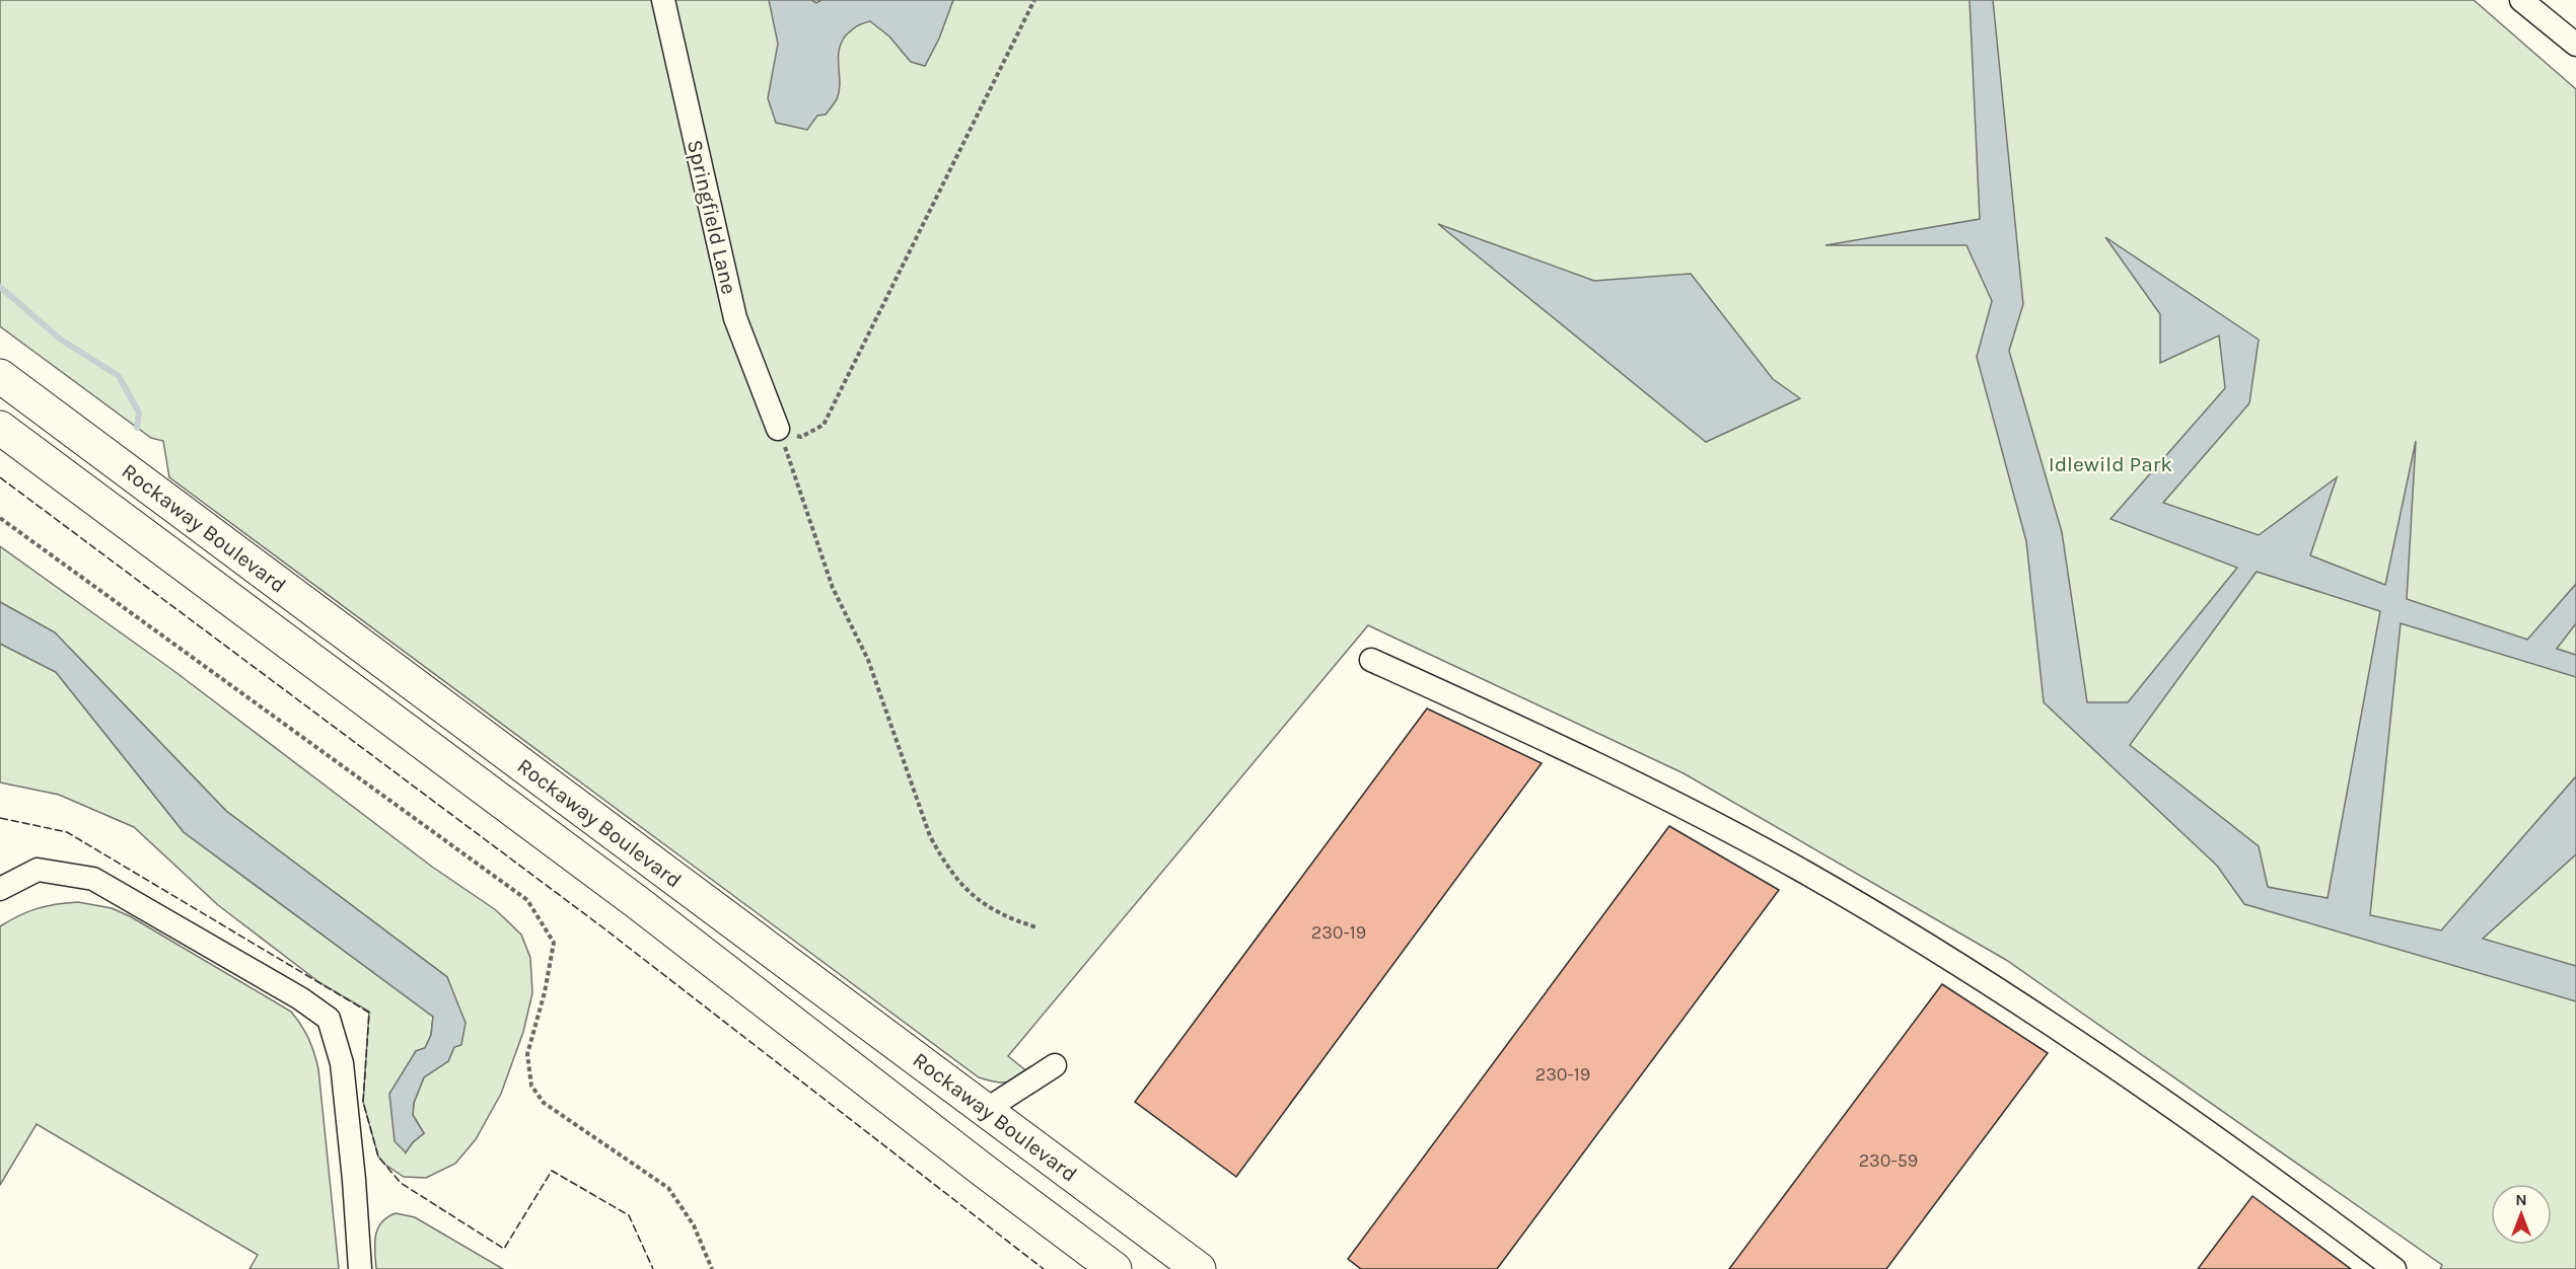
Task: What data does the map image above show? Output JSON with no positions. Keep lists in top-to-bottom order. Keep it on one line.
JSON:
{"streets":{"highway":["Rockaway Boulevard"],"street":["Springfield Lane"]},"parks":["Idlewild Park"],"house_numbers":["230-19","230-19","230-59"],"north":"top"}
